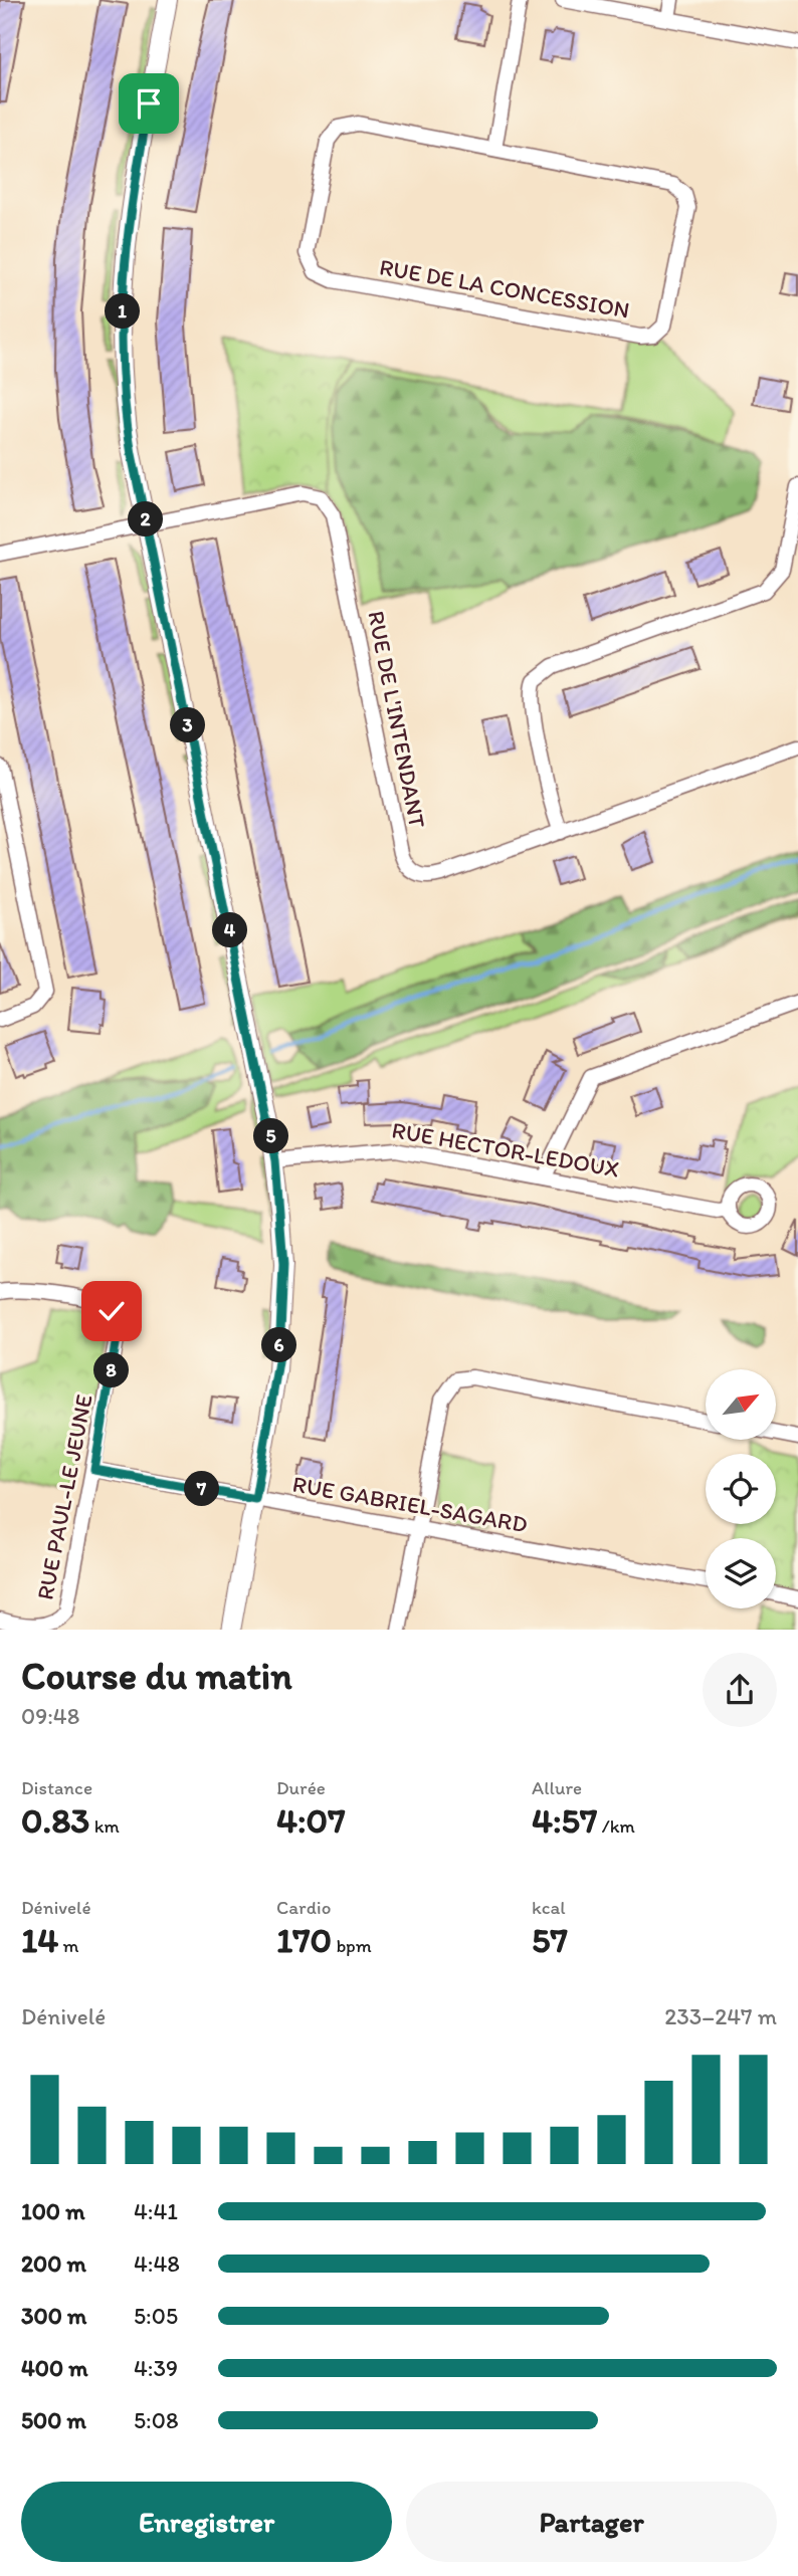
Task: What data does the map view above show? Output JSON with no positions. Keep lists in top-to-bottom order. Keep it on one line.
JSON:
{"streets":{"street":["RUE DE LA CONCESSION","RUE DE L'INTENDANT","RUE HECTOR-LEDOUX","RUE PAUL-LE JEUNE","RUE GABRIEL-SAGARD"]},"crossings":[["RUE PAUL-LE JEUNE","RUE GABRIEL-SAGARD"]],"north":"top right","page":{"pins":["1","2","3","4","5","6","8","7"],"heading":["Course du matin","09:48"],"stats":[["Distance","0.83 km"],["Durée","4:07"],["Allure","4:57 /km"],["Dénivelé","14 m"],["Cardio","170 bpm"],["kcal","57"]],"chart":["Dénivelé","233–247 m"],"list":[{"name":"100 m","note":"4:41"},{"name":"200 m","note":"4:48"},{"name":"300 m","note":"5:05"},{"name":"400 m","note":"4:39"},{"name":"500 m","note":"5:08"}],"buttons":["Enregistrer","Partager"]}}
